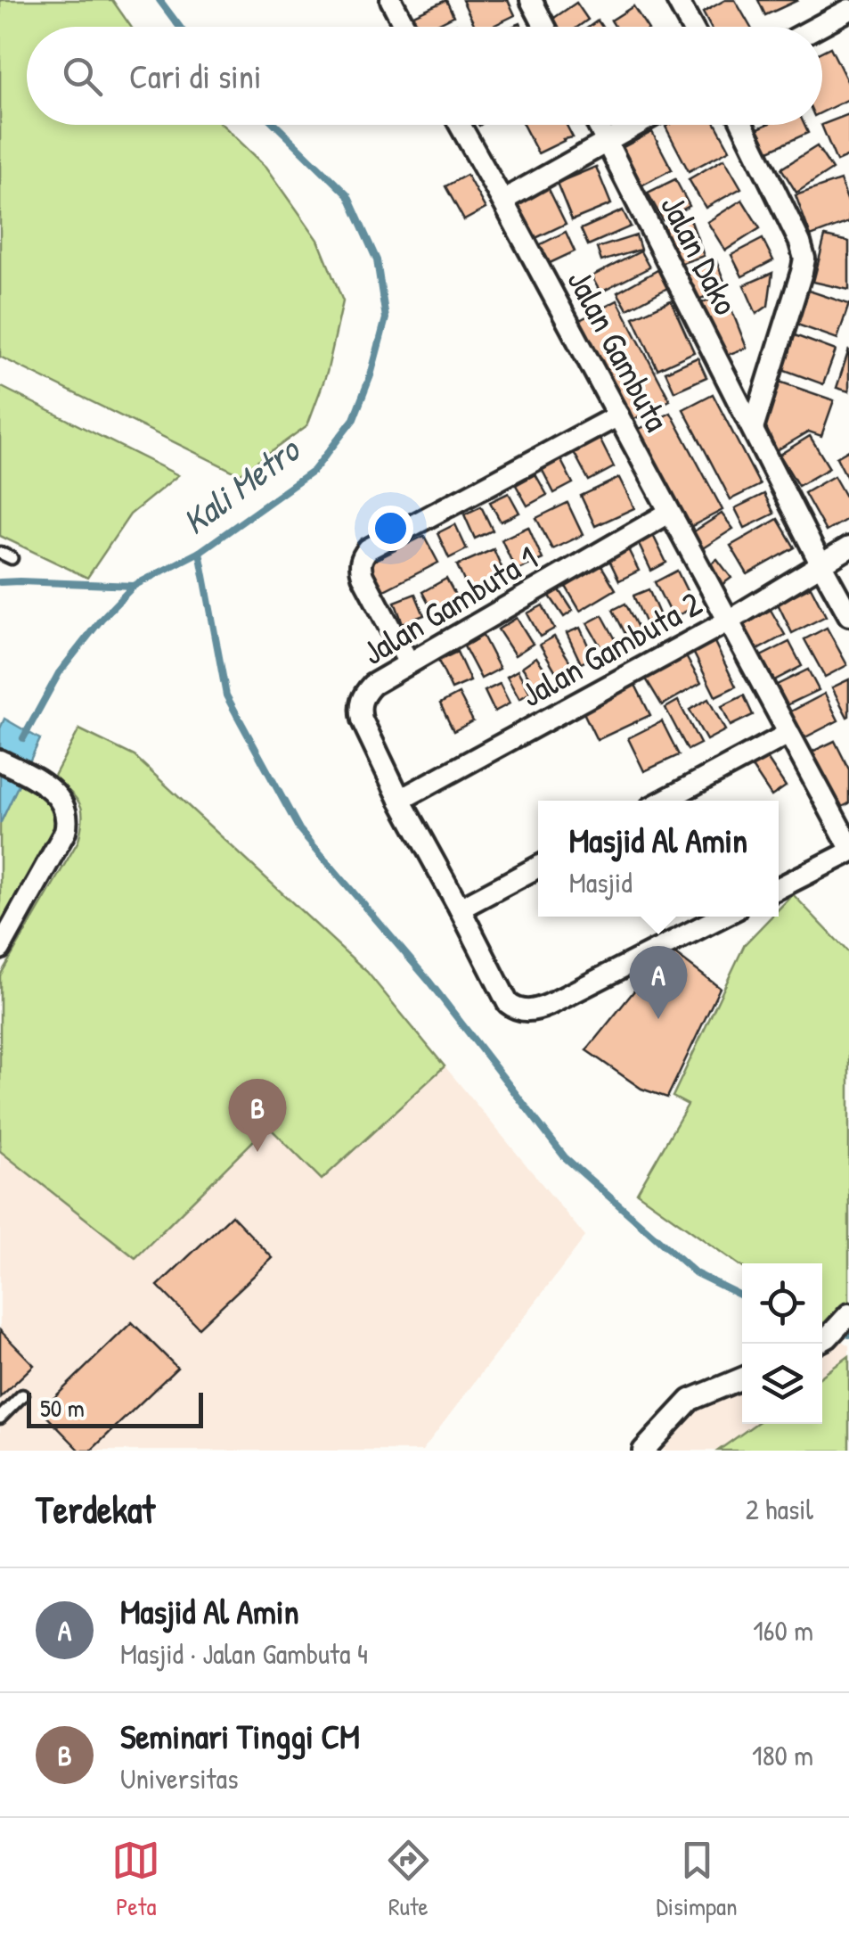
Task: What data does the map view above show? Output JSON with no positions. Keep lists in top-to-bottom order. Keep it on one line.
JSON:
{"streets":{"street":["Jalan Dako","Jalan Gambuta","Jalan Gambuta 1","Jalan Gambuta 2"]},"crossings":[["Jalan Dako","Jalan Gambuta 2"],["Jalan Gambuta","Jalan Gambuta 1"],["Jalan Gambuta","Jalan Gambuta 2"],["Jalan Gambuta 1","Jalan Gambuta 2"]],"water":["Kali Metro"],"scale_bar":"50 m","page":{"search":"Cari di sini","popup":["Masjid Al Amin","Masjid"],"pins":["A","B"],"scale":"50 m","heading":["Terdekat","2 hasil"],"list":[{"mark":"A","name":"Masjid Al Amin","note":"Masjid · Jalan Gambuta 4","value":"160 m"},{"mark":"B","name":"Seminari Tinggi CM","note":"Universitas","value":"180 m"}],"nav":["Peta","Rute","Disimpan"]}}
